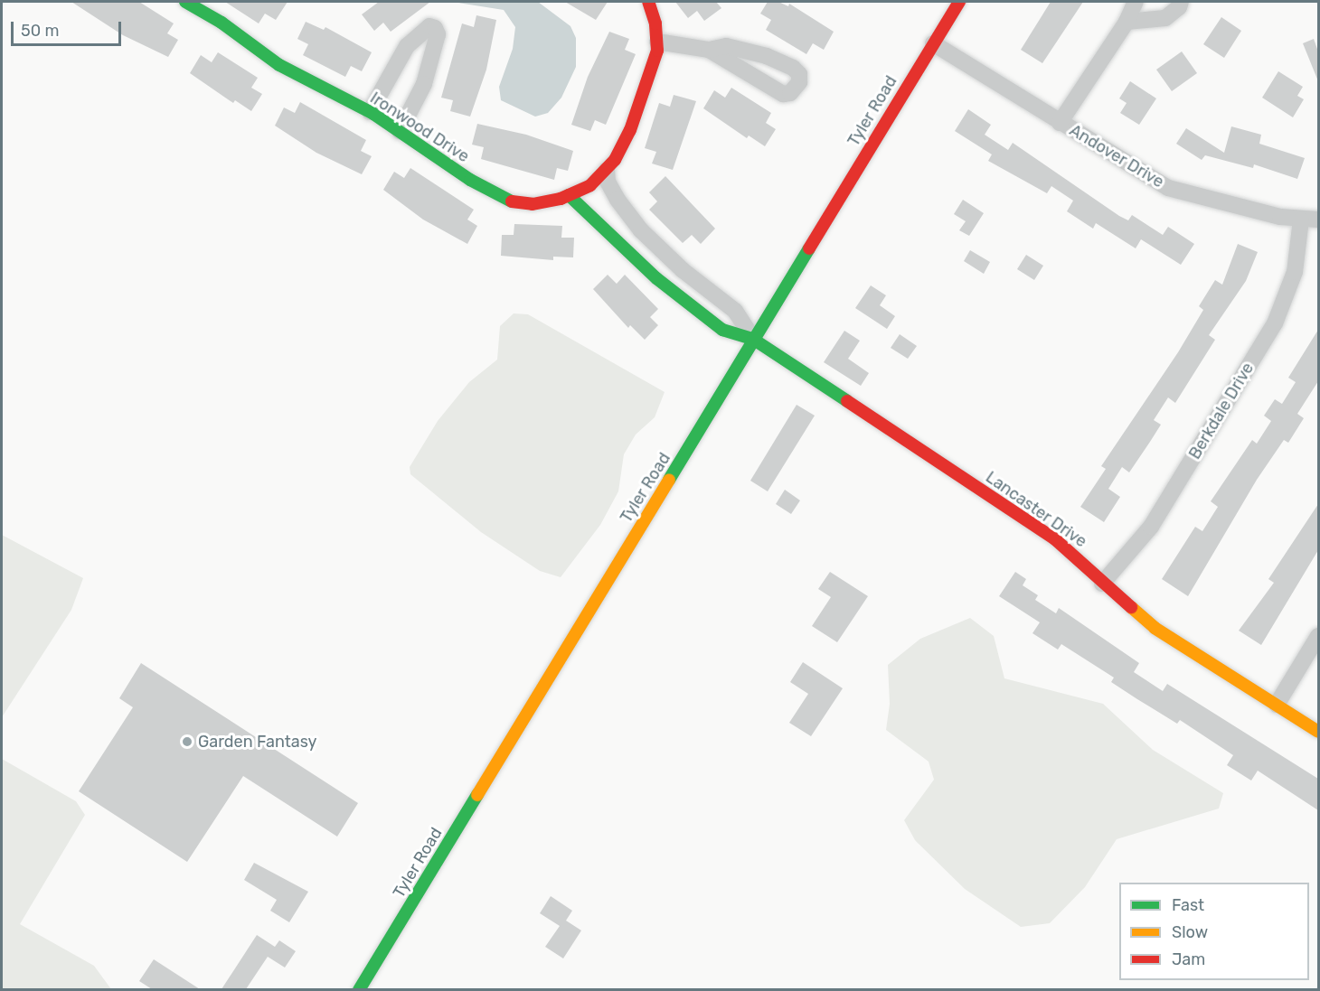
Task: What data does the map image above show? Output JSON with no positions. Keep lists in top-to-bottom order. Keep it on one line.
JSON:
{"streets":{"street":["Tyler Road","Ironwood Drive","Andover Drive","Berkdale Drive","Lancaster Drive"]},"crossings":[["Tyler Road","Andover Drive"],["Tyler Road","Lancaster Drive"],["Ironwood Drive","Lancaster Drive"],["Andover Drive","Berkdale Drive"],["Berkdale Drive","Lancaster Drive"]],"places":["Garden Fantasy"],"legend":["Fast","Slow","Jam"],"scale_bar":"50 m"}
